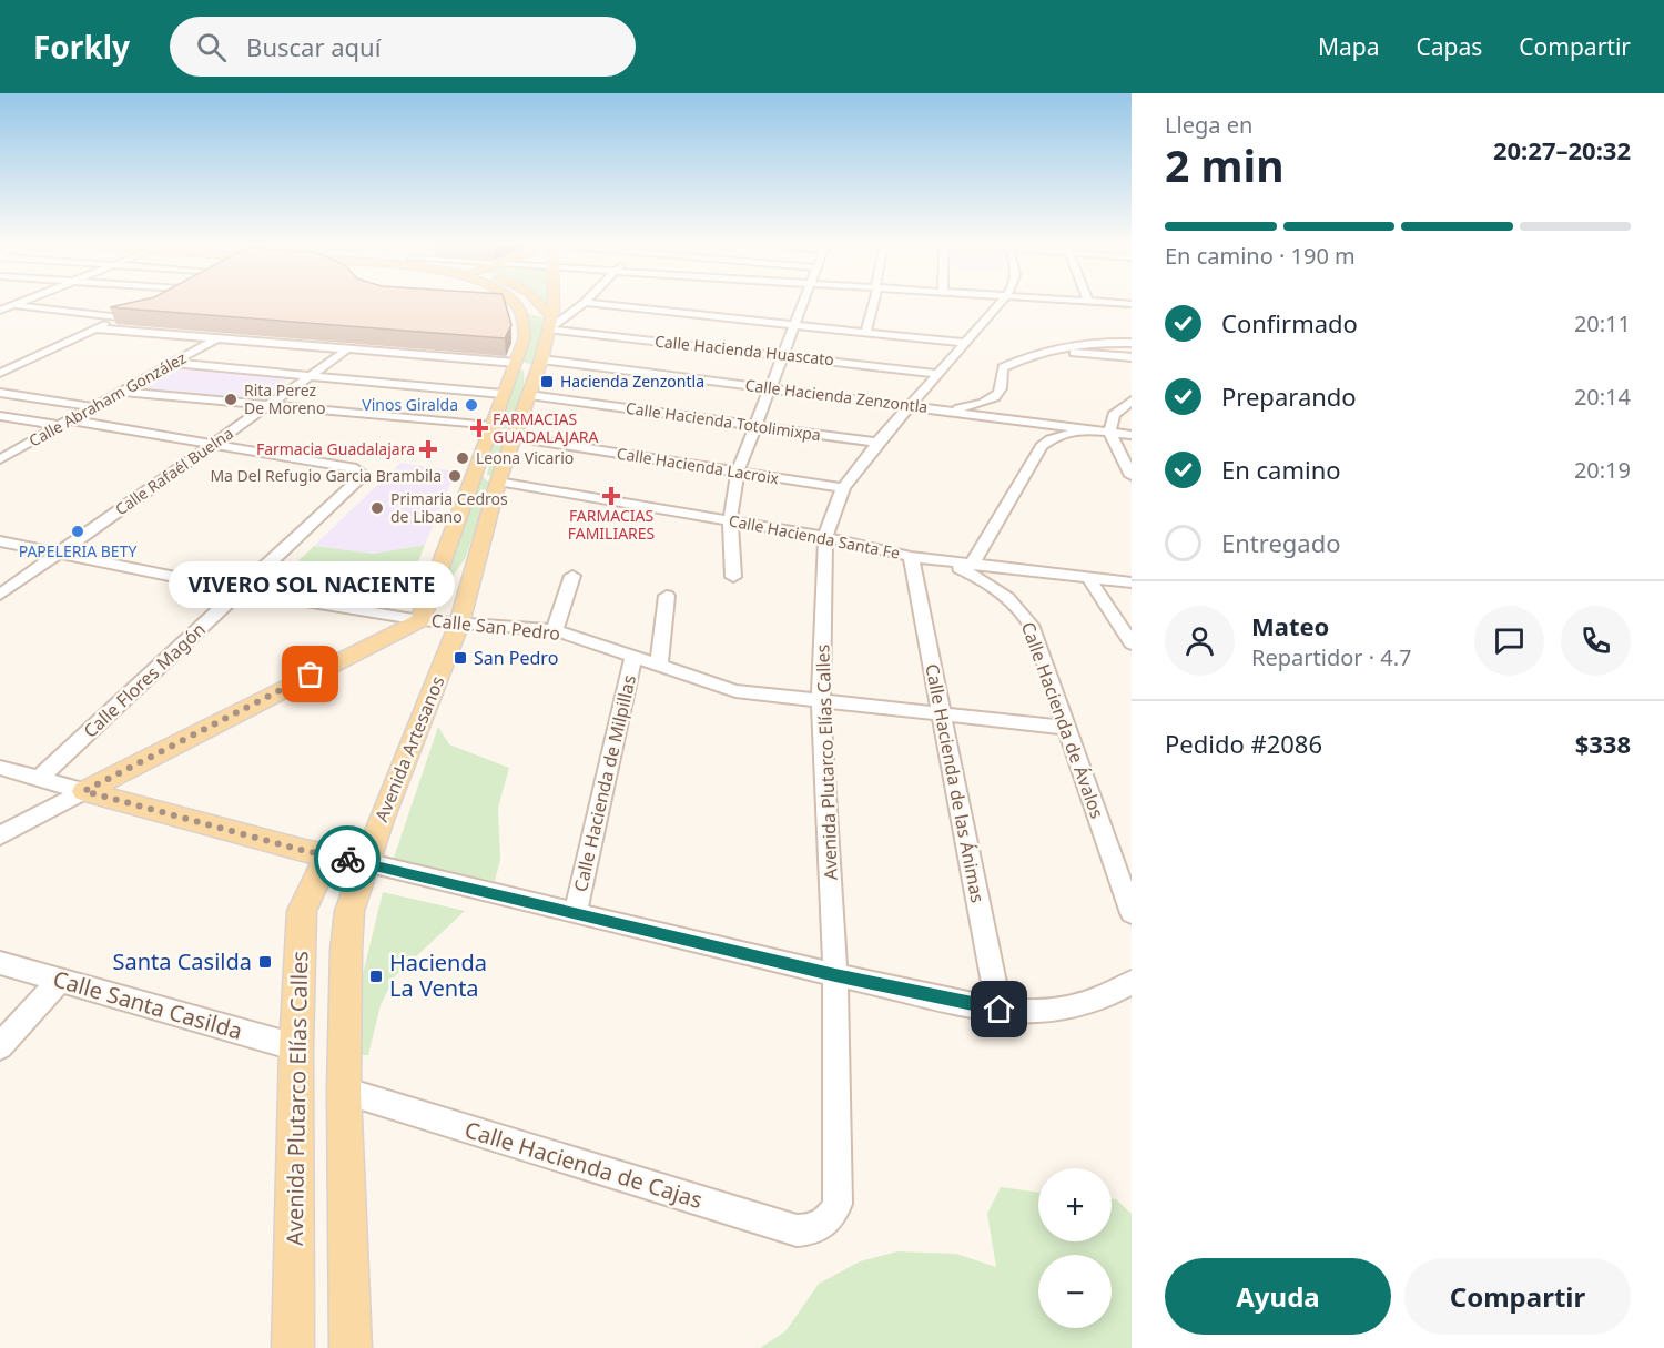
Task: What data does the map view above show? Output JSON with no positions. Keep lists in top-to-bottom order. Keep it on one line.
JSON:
{"streets":{"main road":["Avenida Artesanos","Avenida Plutarco Elías Calles"],"street":["Calle Hacienda Huascato","Calle Hacienda Zenzontla","Calle Abraham González","Calle Hacienda Totolimixpa","Calle Hacienda Lacroix","Calle Rafaél Buelna","Calle Hacienda Santa Fe","Calle San Pedro","Calle Flores Magón","Calle Hacienda de Ávalos","Calle Hacienda de Milpillas","Calle Hacienda de las Ánimas","Calle Santa Casilda","Calle Hacienda de Cajas"]},"crossings":[["Calle Hacienda Huascato","Avenida Artesanos"],["Calle Hacienda Huascato","Avenida Plutarco Elías Calles"],["Calle Hacienda Zenzontla","Avenida Artesanos"],["Calle Hacienda Zenzontla","Avenida Plutarco Elías Calles"],["Calle Hacienda Totolimixpa","Avenida Artesanos"],["Calle Hacienda Totolimixpa","Avenida Plutarco Elías Calles"],["Calle Hacienda Lacroix","Avenida Artesanos"],["Calle Hacienda Lacroix","Avenida Plutarco Elías Calles"],["Calle Rafaél Buelna","Calle San Pedro"],["Calle Rafaél Buelna","Calle Flores Magón"],["Calle Hacienda Santa Fe","Calle Hacienda de Ávalos"],["Calle Hacienda Santa Fe","Avenida Artesanos"],["Calle Hacienda Santa Fe","Avenida Plutarco Elías Calles"],["Calle Hacienda Santa Fe","Calle Hacienda de las Ánimas"],["Calle San Pedro","Calle Flores Magón"],["Calle San Pedro","Calle Hacienda de Ávalos"],["Calle San Pedro","Avenida Artesanos"],["Calle San Pedro","Avenida Plutarco Elías Calles"],["Calle San Pedro","Calle Hacienda de Milpillas"],["Calle San Pedro","Calle Hacienda de las Ánimas"],["Avenida Artesanos","Calle Hacienda de Cajas"],["Avenida Plutarco Elías Calles","Calle Santa Casilda"],["Avenida Plutarco Elías Calles","Calle Hacienda de Cajas"]],"places":{"transit":["Hacienda Zenzontla","San Pedro","Santa Casilda","Hacienda La Venta"],"other":["Rita Perez De Moreno","Vinos Giralda","Leona Vicario","Ma Del Refugio Garcia Brambila","Primaria Cedros de Libano","PAPELERIA BETY","VIVERO SOL NACIENTE"],"health":["FARMACIAS GUADALAJARA","Farmacia Guadalajara","FARMACIAS FAMILIARES"]},"page":{"header":"Forkly","search":"Buscar aquí","nav":["Mapa","Capas","Compartir"],"heading":["2 min","Llega en","20:27–20:32"],"panel":["Mateo","Repartidor · 4.7","Pedido #2086","$338"],"bar":"En camino · 190 m","list":[["Confirmado","20:11"],["Preparando","20:14"],["En camino","20:19"],"Entregado"],"bubble":"VIVERO SOL NACIENTE","map_buttons":["+","−"],"buttons":["Ayuda","Compartir"]}}
